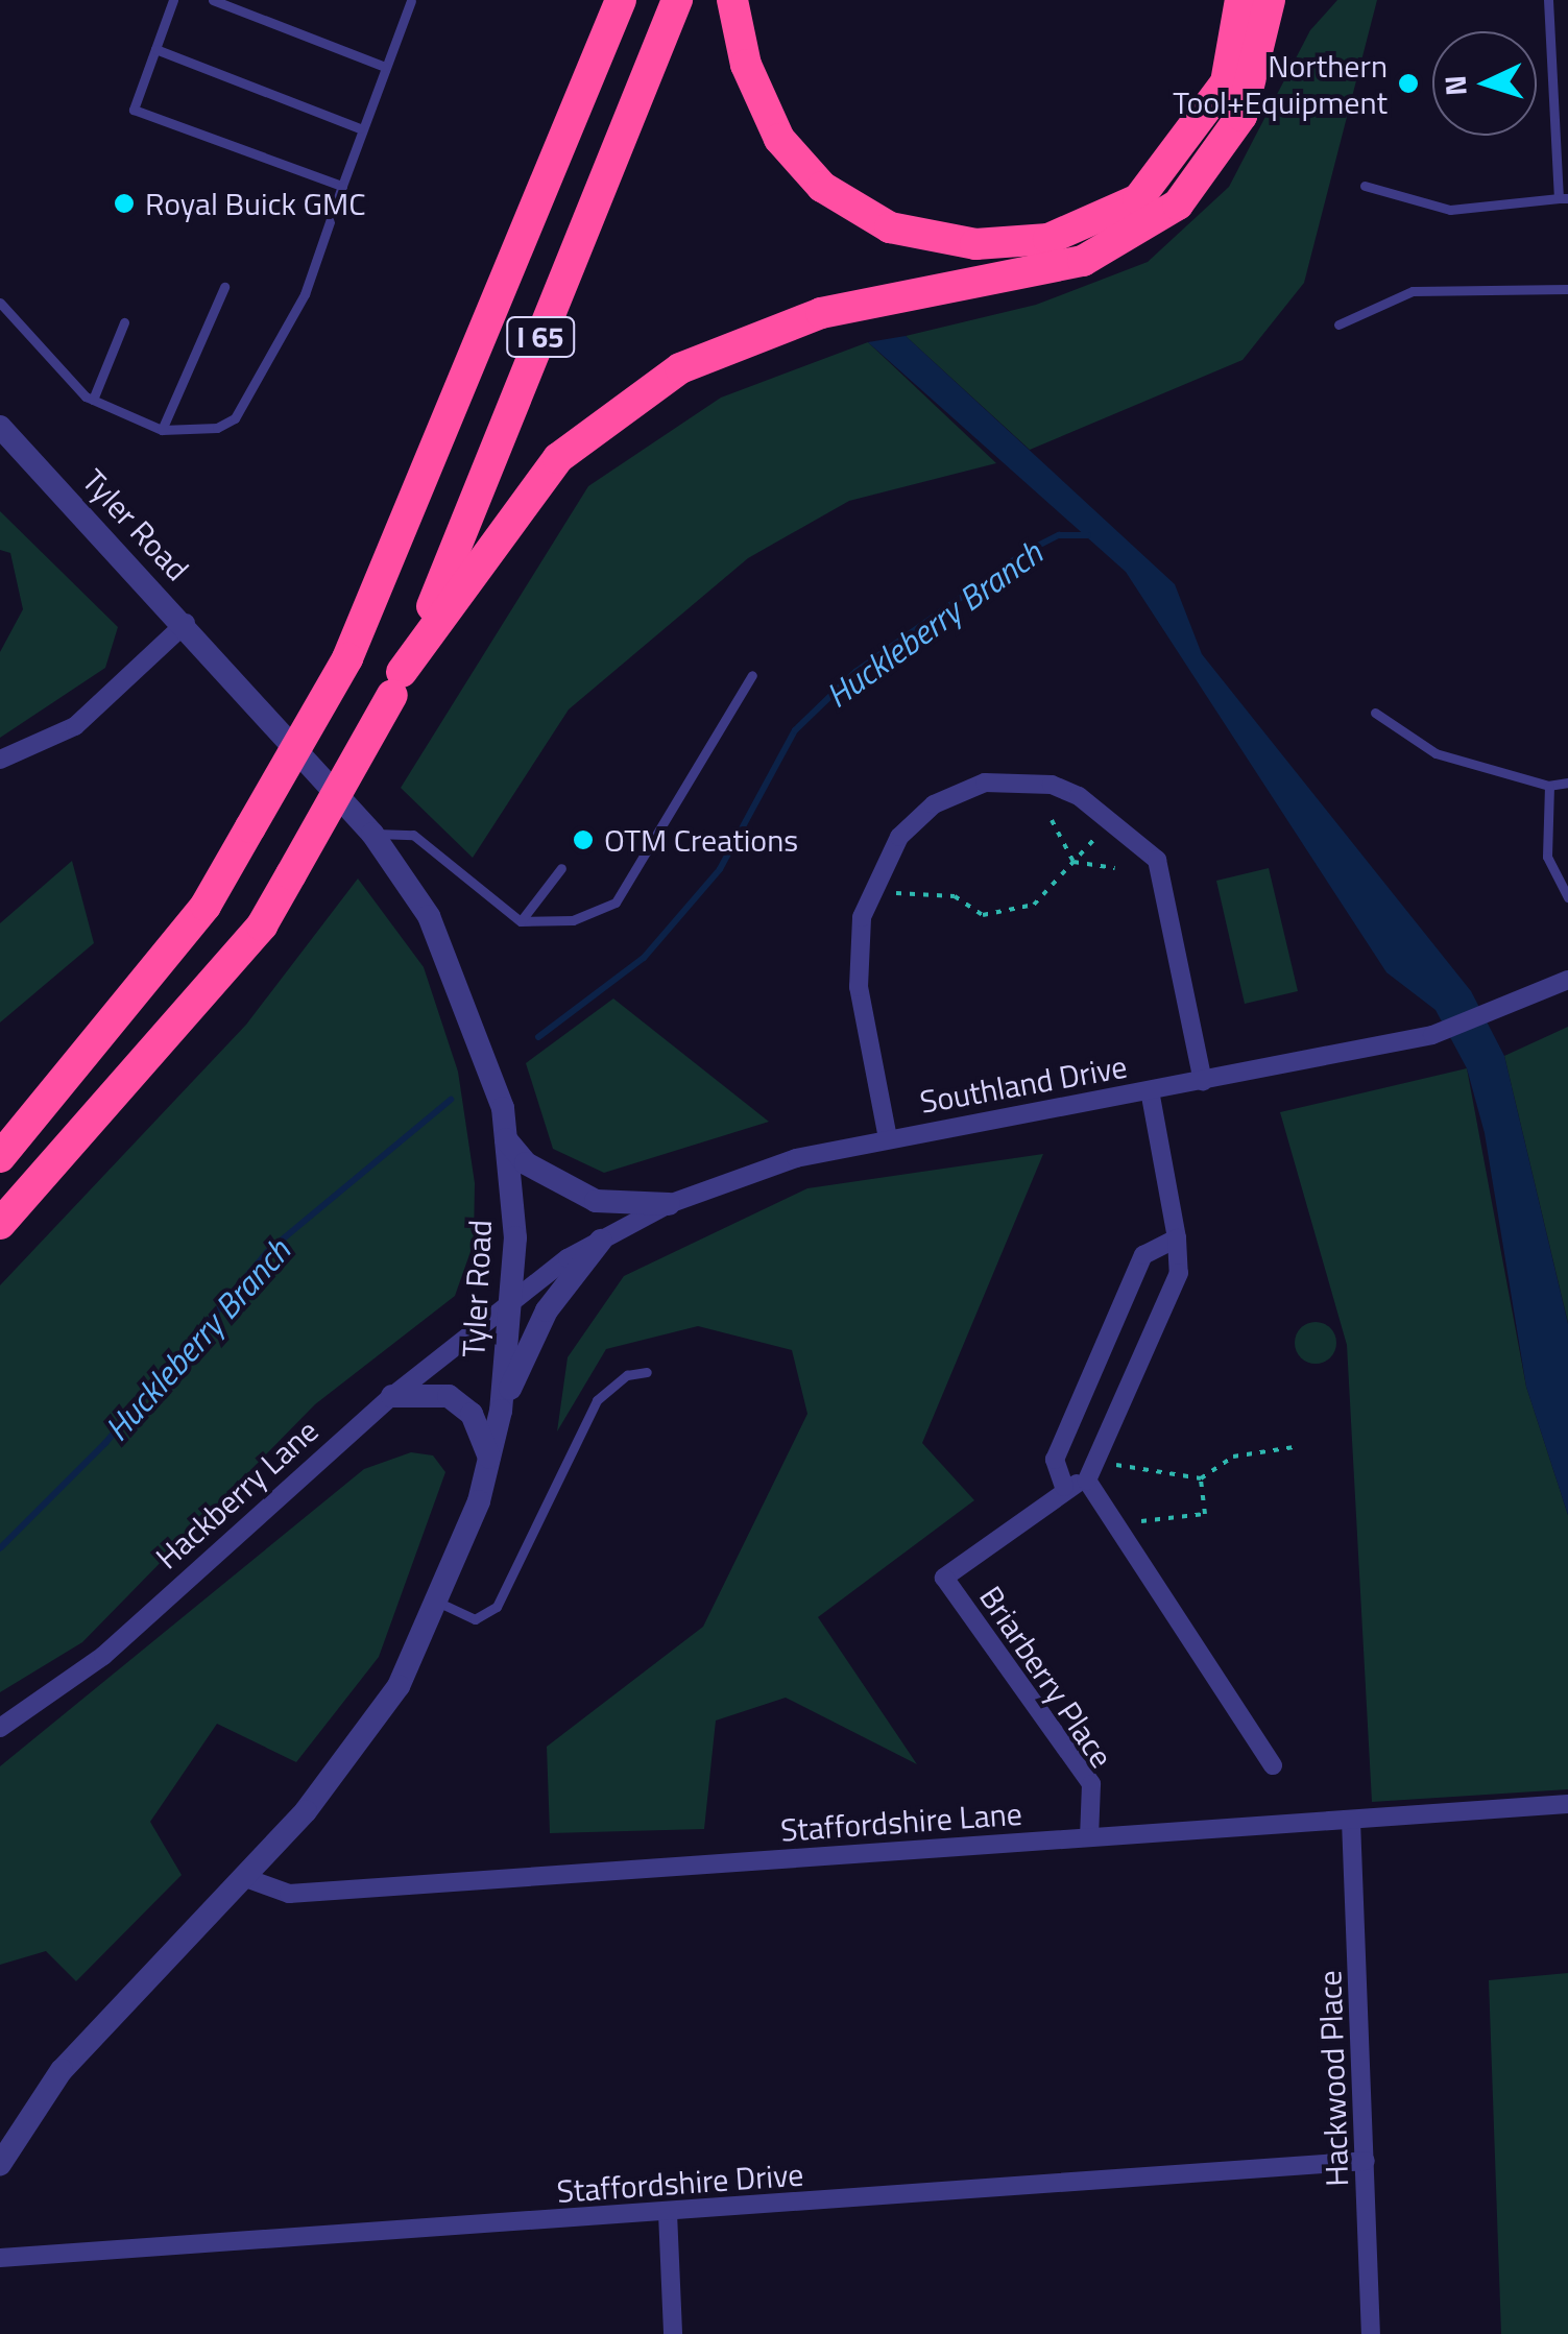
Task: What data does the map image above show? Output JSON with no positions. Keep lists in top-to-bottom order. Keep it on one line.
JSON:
{"streets":{"highway":["I 65"],"street":["Tyler Road","Southland Drive","Hackberry Lane","Briarberry Place","Staffordshire Lane","Hackwood Place","Staffordshire Drive"]},"crossings":[["Tyler Road","Southland Drive"],["Tyler Road","Hackberry Lane"],["Tyler Road","Staffordshire Lane"],["Southland Drive","Hackberry Lane"],["Briarberry Place","Staffordshire Lane"],["Staffordshire Lane","Hackwood Place"],["Hackwood Place","Staffordshire Drive"]],"water":["Huckleberry Branch"],"places":["Northern Tool+Equipment","Royal Buick GMC","OTM Creations"],"north":"left"}
